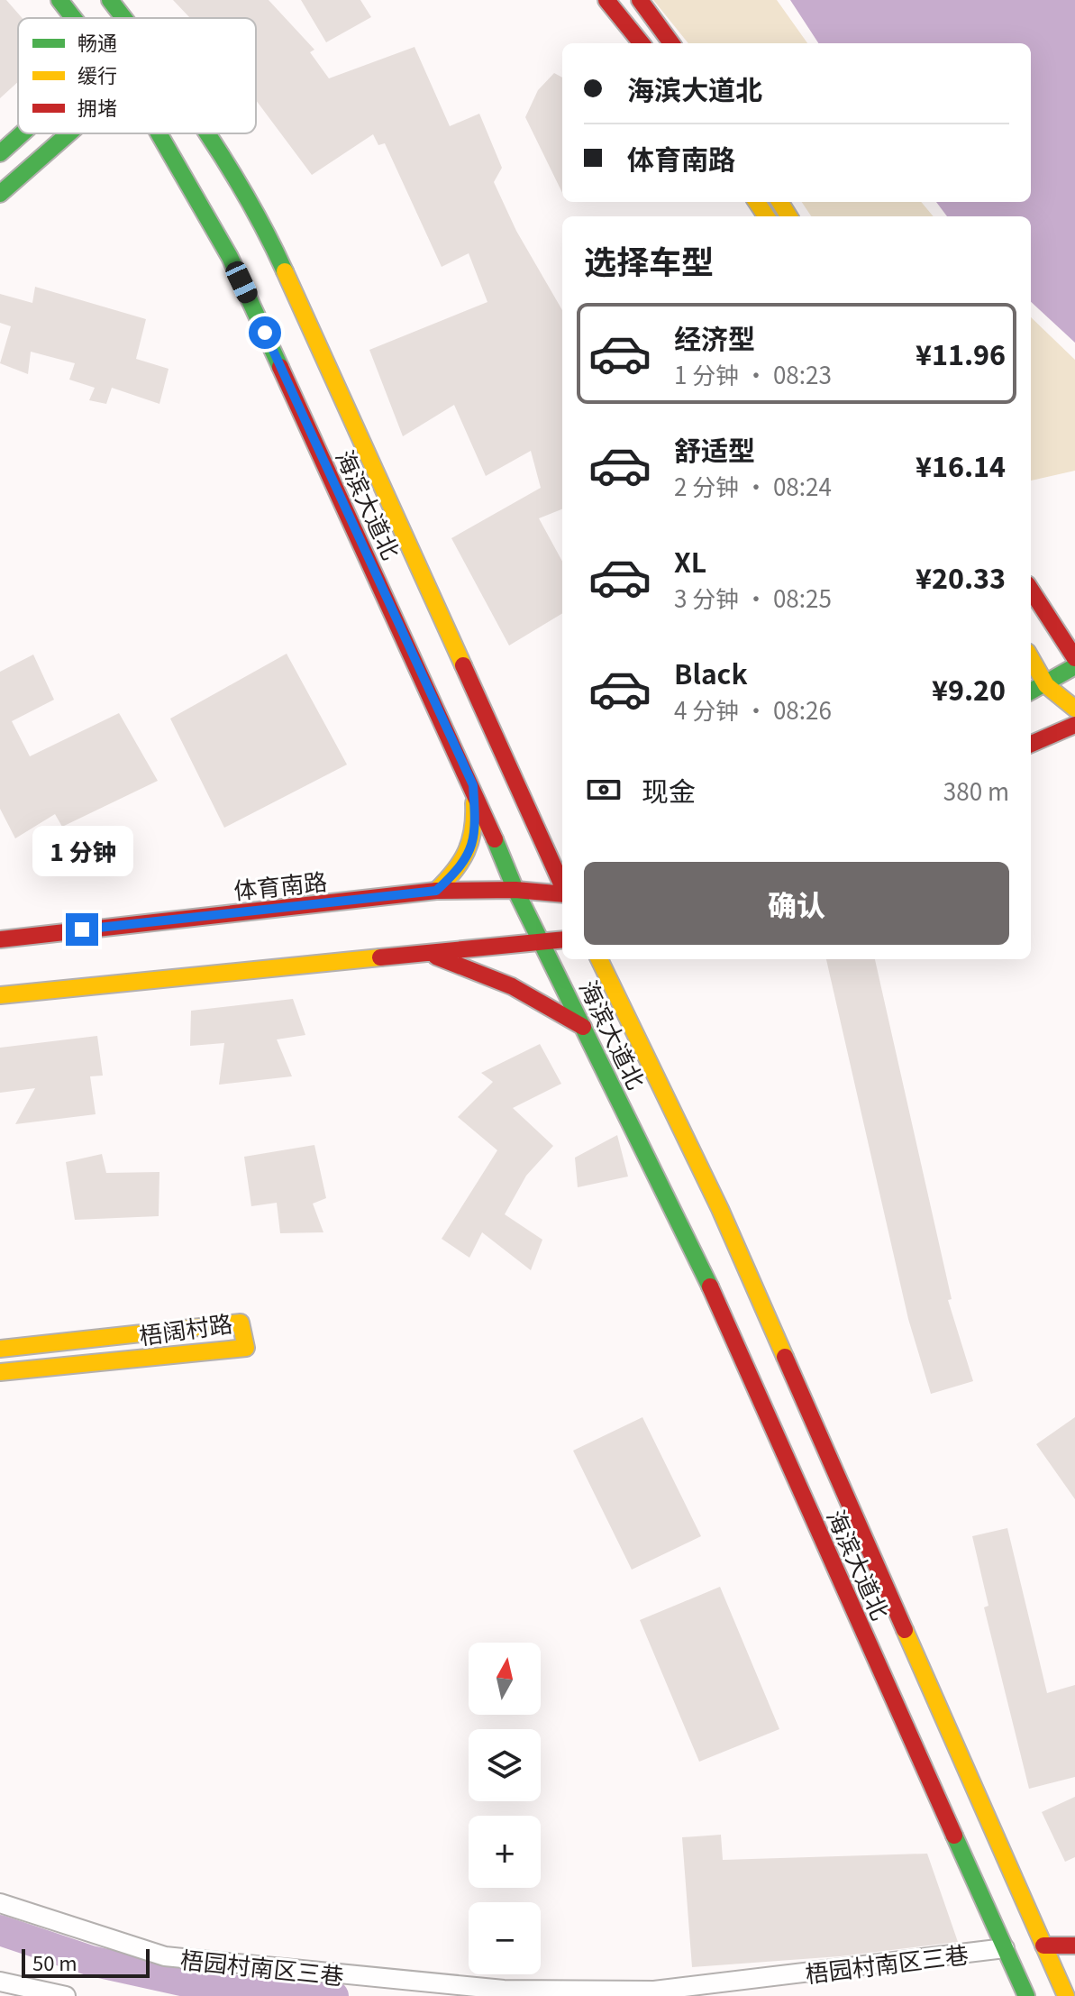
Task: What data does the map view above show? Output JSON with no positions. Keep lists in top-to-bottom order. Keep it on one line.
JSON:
{"streets":{"main road":["海滨大道北","体育南路","梧阔村路"],"street":["梧园村南区三巷"]},"crossings":[["海滨大道北","体育南路"],["海滨大道北","梧园村南区三巷"]],"legend":["畅通","缓行","拥堵"],"scale_bar":"50 m","north":"top","page":{"banner":["海滨大道北","体育南路"],"heading":"选择车型","list":[{"name":"经济型","note":"1 分钟 · 08:23","value":"¥11.96"},{"name":"舒适型","note":"2 分钟 · 08:24","value":"¥16.14"},{"name":"XL","note":"3 分钟 · 08:25","value":"¥20.33"},{"name":"Black","note":"4 分钟 · 08:26","value":"¥9.20"}],"pay":["现金","380 m"],"bubble":"1 分钟","buttons":"确认","map_buttons":["+","−"],"scale":"50 m"}}
